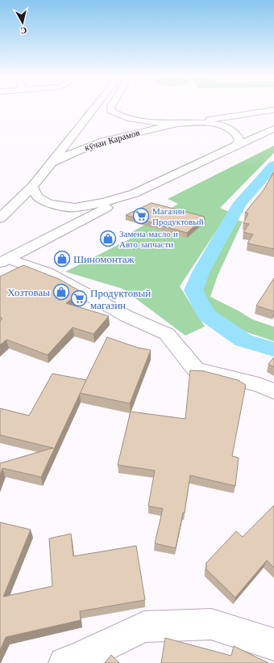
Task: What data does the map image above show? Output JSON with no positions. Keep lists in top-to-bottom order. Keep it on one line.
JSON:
{"streets":{"main road":["кӯчаи Карамов"]},"places":{"supermarket":["Магазин Продуктовый","Продуктовый магазин"],"shop":["Замена масло и Авто запчасти","Шиномонтаж","Хозтоваы"]},"north":"bottom"}
